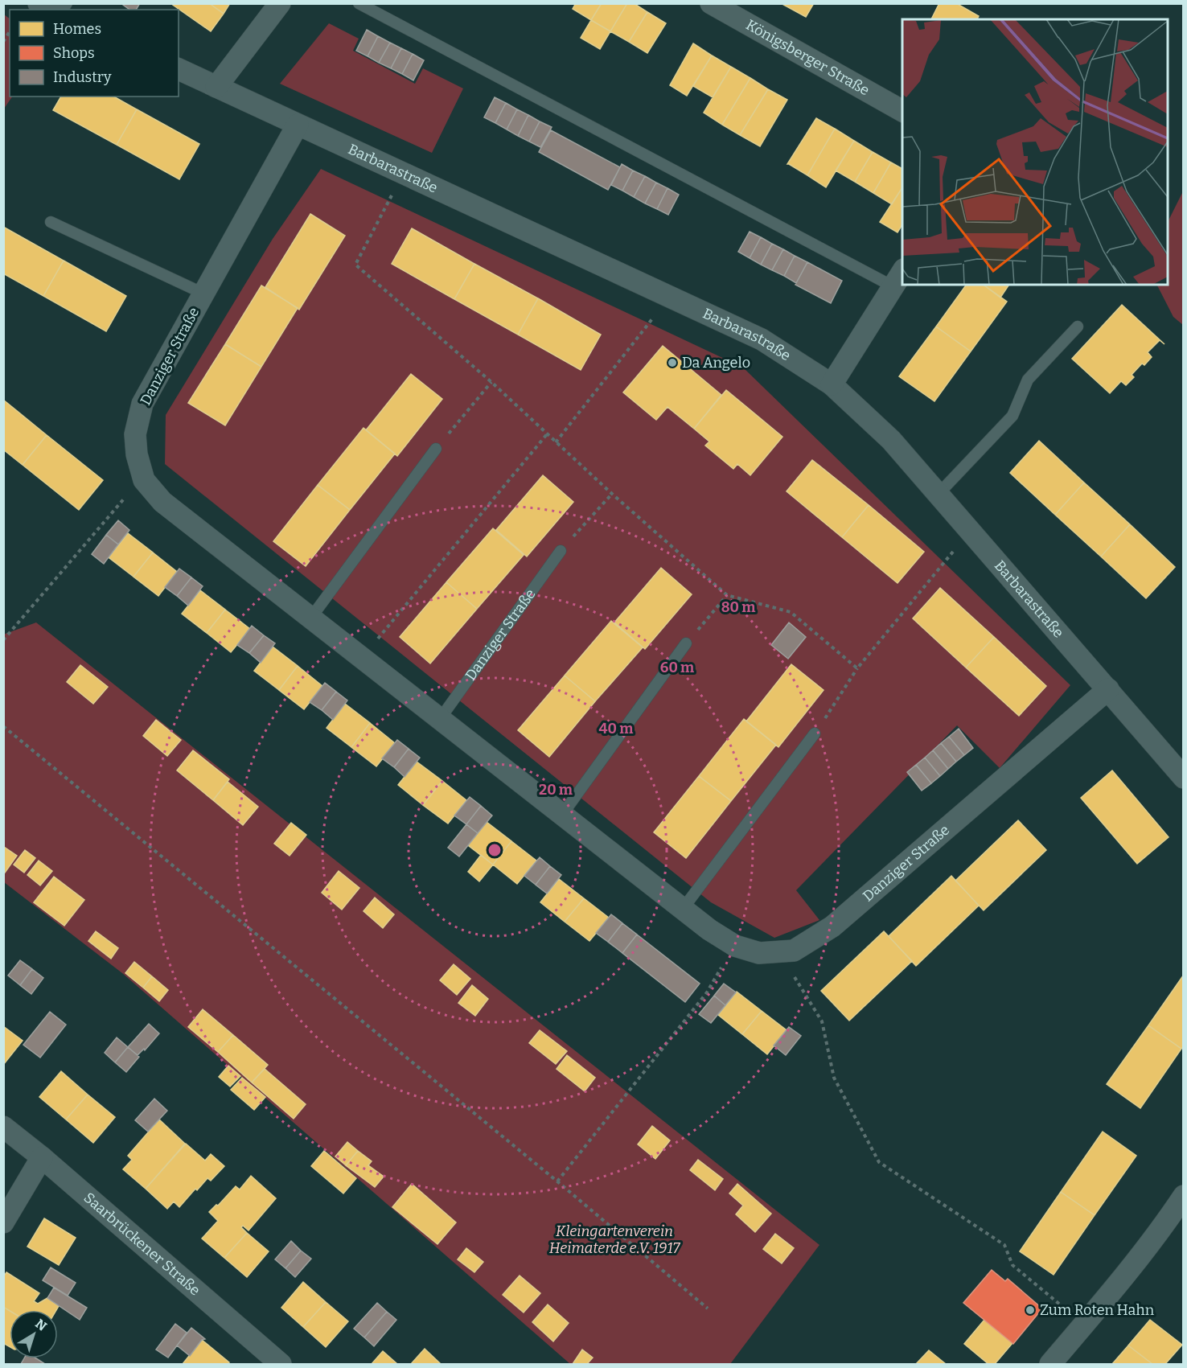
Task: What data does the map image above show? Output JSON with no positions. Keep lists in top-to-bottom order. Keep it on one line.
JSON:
{"streets":{"street":["Königsberger Straße","Barbarastraße","Danziger Straße","Saarbrückener Straße"]},"crossings":[["Barbarastraße","Danziger Straße"]],"parks":["Kleingartenverein Heimaterde e.V. 1917"],"places":["Da Angelo","Zum Roten Hahn"],"legend":["Homes","Shops","Industry"],"north":"top right","rings":["80 m","60 m","40 m","20 m"]}
